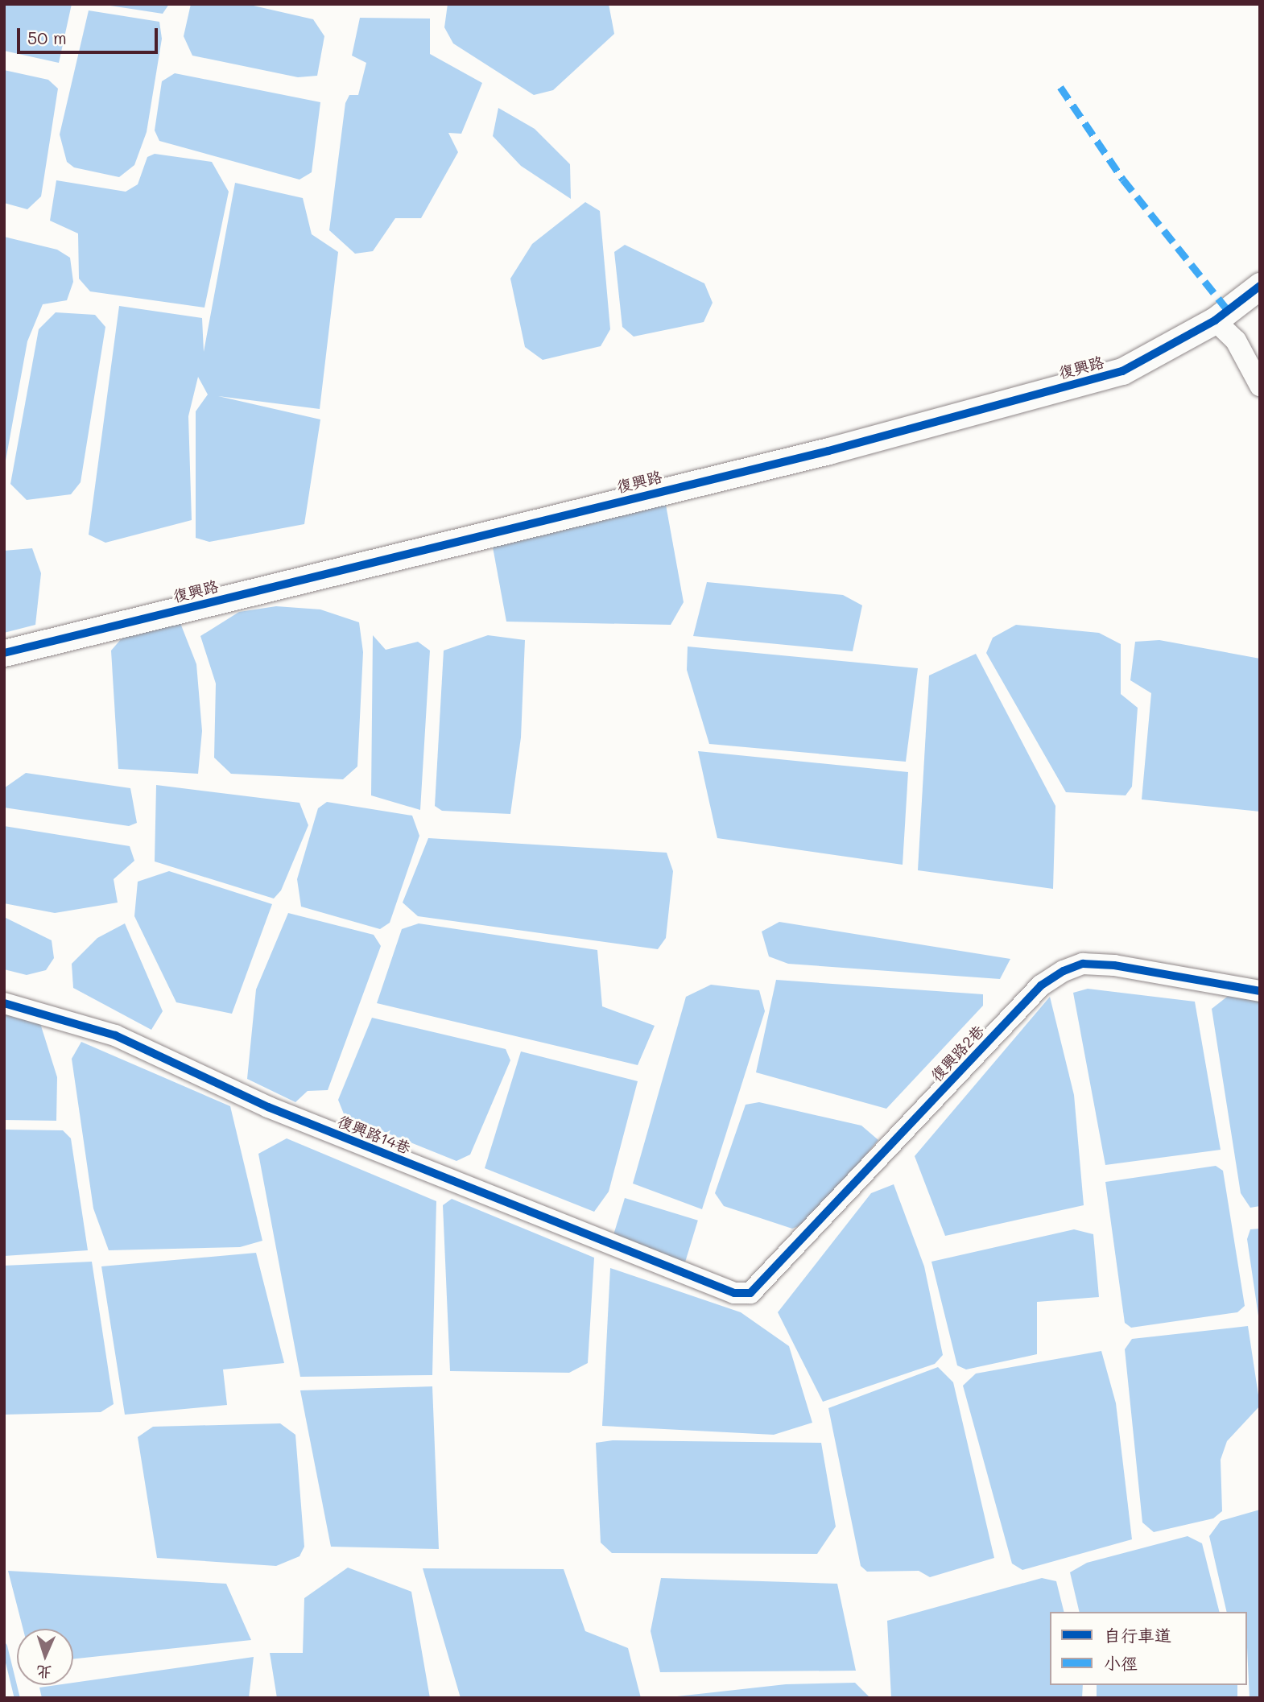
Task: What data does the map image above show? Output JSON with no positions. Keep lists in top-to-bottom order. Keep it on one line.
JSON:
{"streets":{"street":["復興路","復興路2巷","復興路14巷"]},"crossings":[["復興路2巷","復興路14巷"]],"legend":["自行車道","小徑"],"scale_bar":"50 m","north":"bottom"}
